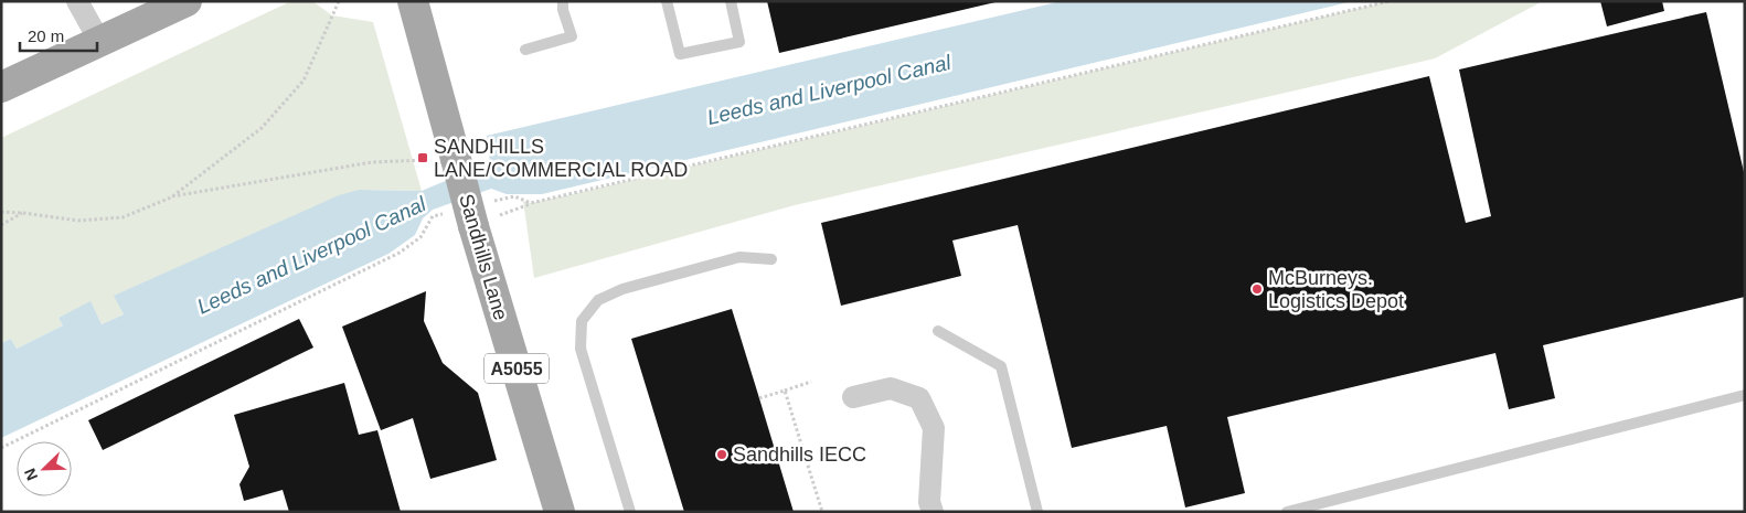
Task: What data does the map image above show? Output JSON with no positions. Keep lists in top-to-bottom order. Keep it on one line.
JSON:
{"streets":{"main road":["Sandhills Lane","A5055"]},"water":["Leeds and Liverpool Canal"],"places":{"transit":["SANDHILLS LANE/COMMERCIAL ROAD"],"other":["McBurneys. Logistics Depot","Sandhills IECC"]},"scale_bar":"20 m","north":"bottom left"}
